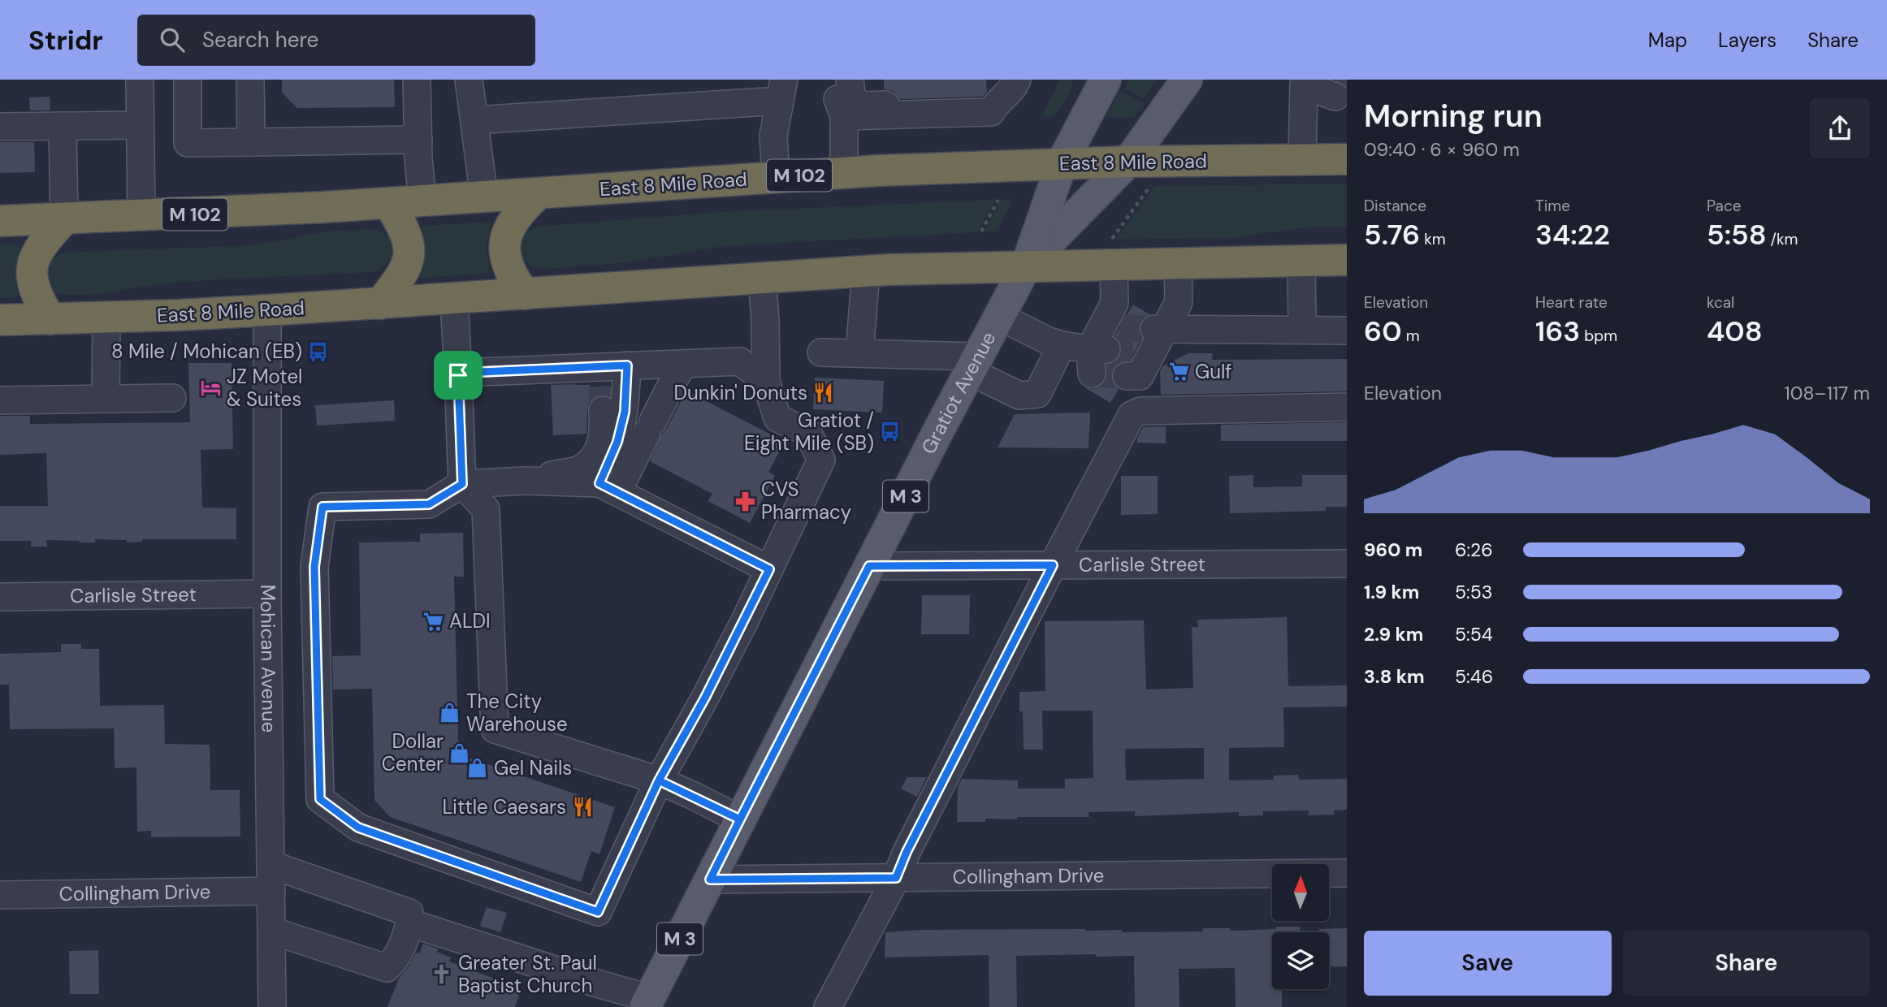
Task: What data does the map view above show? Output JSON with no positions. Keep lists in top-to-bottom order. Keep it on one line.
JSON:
{"streets":{"highway":["East 8 Mile Road","M 102"],"main road":["Gratiot Avenue","M 3"],"street":["Carlisle Street","Mohican Avenue","Collingham Drive"]},"crossings":[["East 8 Mile Road","Gratiot Avenue"],["East 8 Mile Road","Mohican Avenue"],["Gratiot Avenue","Carlisle Street"],["Gratiot Avenue","Collingham Drive"],["Carlisle Street","Mohican Avenue"],["Mohican Avenue","Collingham Drive"]],"places":{"bus stop":["8 Mile / Mohican (EB)","Gratiot / Eight Mile (SB)"],"supermarket":["Gulf","ALDI"],"hotel":["JZ Motel & Suites"],"restaurant":["Dunkin' Donuts","Little Caesars"],"pharmacy":["CVS Pharmacy"],"shop":["The City Warehouse","Dollar Center","Gel Nails"],"church":["Greater St. Paul Baptist Church"]},"north":"top","page":{"header":"Stridr","search":"Search here","nav":["Map","Layers","Share"],"heading":["Morning run","09:40 · 6 × 960 m"],"stats":[["Distance","5.76 km"],["Time","34:22"],["Pace","5:58 /km"],["Elevation","60 m"],["Heart rate","163 bpm"],["kcal","408"]],"chart":["Elevation","108–117 m"],"list":[{"name":"960 m","note":"6:26"},{"name":"1.9 km","note":"5:53"},{"name":"2.9 km","note":"5:54"},{"name":"3.8 km","note":"5:46"}],"buttons":["Save","Share"]}}
